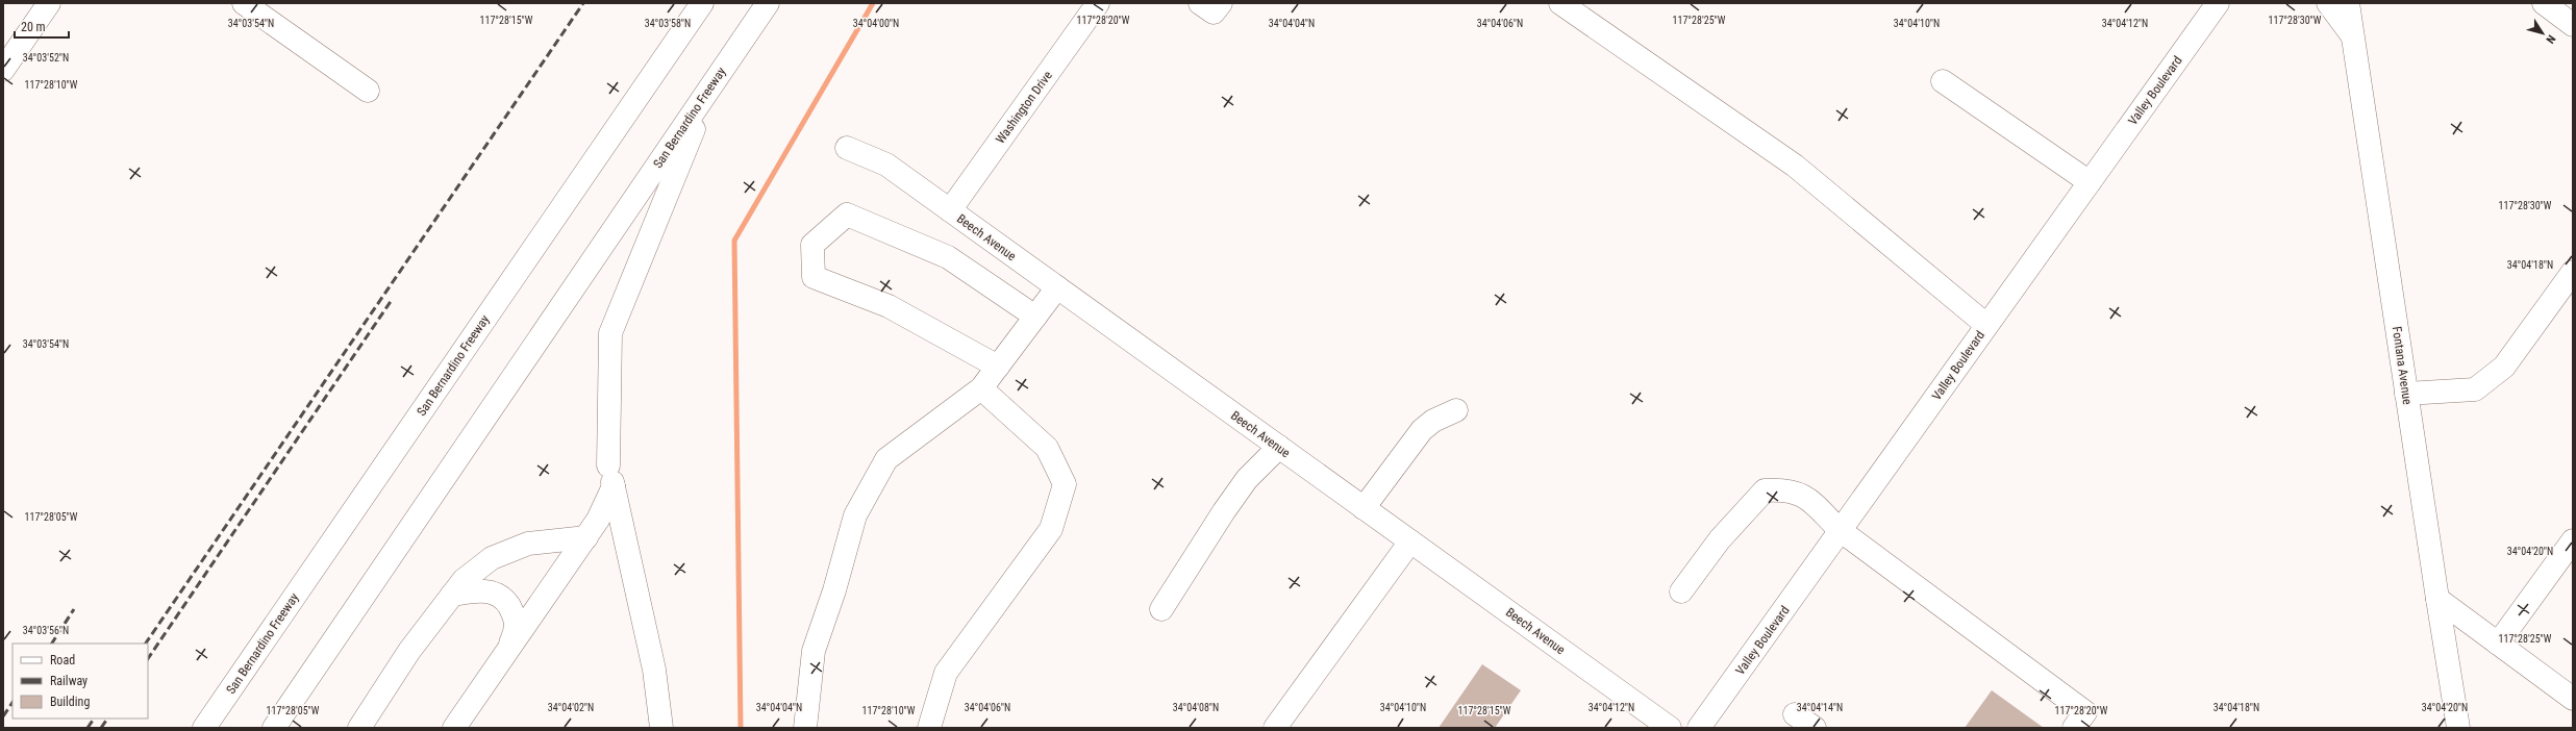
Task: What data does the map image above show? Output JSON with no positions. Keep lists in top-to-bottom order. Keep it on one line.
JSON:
{"streets":{"main road":["Valley Boulevard","Washington Drive","San Bernardino Freeway","Beech Avenue","Fontana Avenue"]},"crossings":[["Washington Drive","Beech Avenue"]],"legend":["Road","Railway","Building"],"scale_bar":"20 m","north":"bottom right","coordinates":["117°28'30\"W","117°28'15\"W","117°28'20\"W","117°28'25\"W","34°03'54\"N","34°03'58\"N","34°04'00\"N","34°04'04\"N","34°04'06\"N","34°04'10\"N","34°04'12\"N","34°03'52\"N","117°28'10\"W","34°04'18\"N","117°28'05\"W","34°04'20\"N","34°03'56\"N","34°04'02\"N","34°04'08\"N","34°04'14\"N"]}
